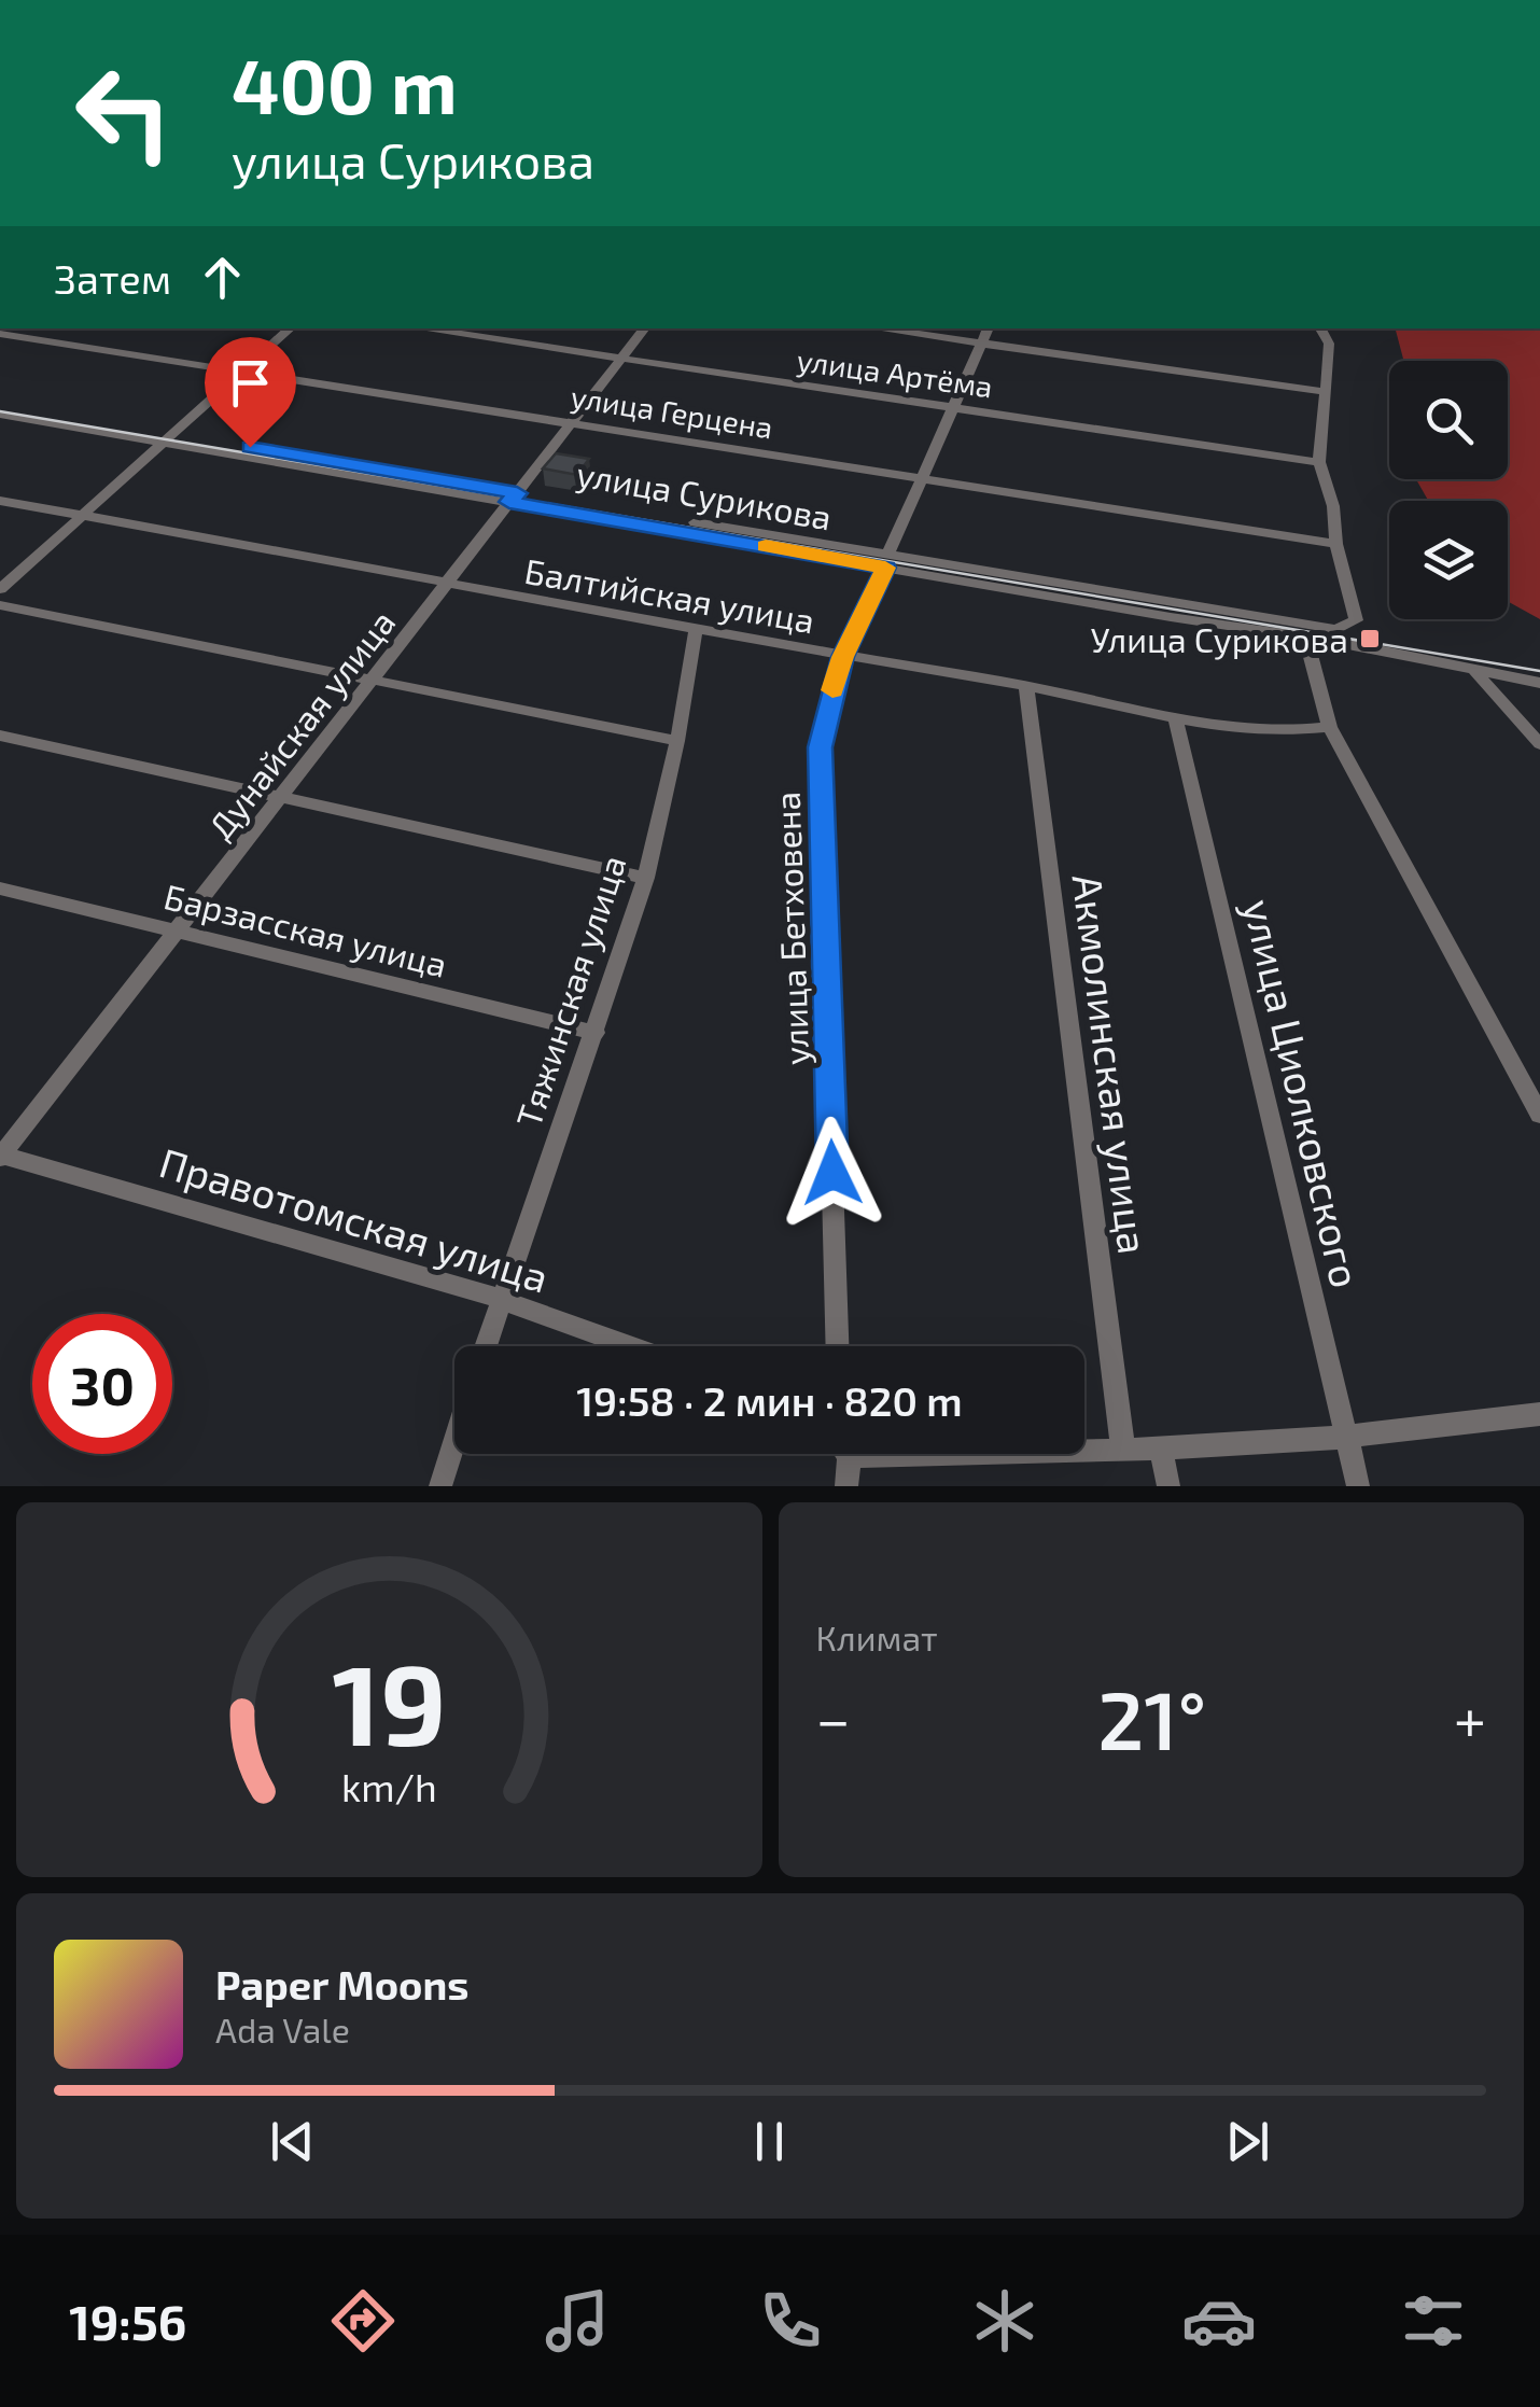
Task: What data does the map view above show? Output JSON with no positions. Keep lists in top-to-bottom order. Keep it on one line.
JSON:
{"streets":{"street":["улица Артёма","улица Герцена","улица Сурикова","Балтийская улица","Дунайская улица","улица Бетховена","Барзасская улица","Тяжинская улица","Акмолинская улица","улица Циолковского","Правотомская улица"]},"crossings":[["улица Артёма","Дунайская улица"],["улица Артёма","улица Бетховена"],["улица Герцена","Дунайская улица"],["улица Герцена","улица Бетховена"],["улица Сурикова","Дунайская улица"],["улица Сурикова","улица Бетховена"],["Балтийская улица","Дунайская улица"],["Балтийская улица","улица Бетховена"],["Балтийская улица","Тяжинская улица"],["Балтийская улица","Акмолинская улица"],["Балтийская улица","улица Циолковского"],["Дунайская улица","Барзасская улица"],["Дунайская улица","Правотомская улица"],["Барзасская улица","Тяжинская улица"],["Тяжинская улица","Правотомская улица"]],"places":{"transit":["Улица Сурикова"]},"page":{"turn":["400 m","улица Сурикова"],"then":"Затем","limit":"30","trip":"19:58 · 2 мин · 820 m","tile":"Климат","heat":["−","21°","+"],"song":["Paper Moons","Ada Vale"],"tabs":"19:56","gauge":["19","km/h"]}}
